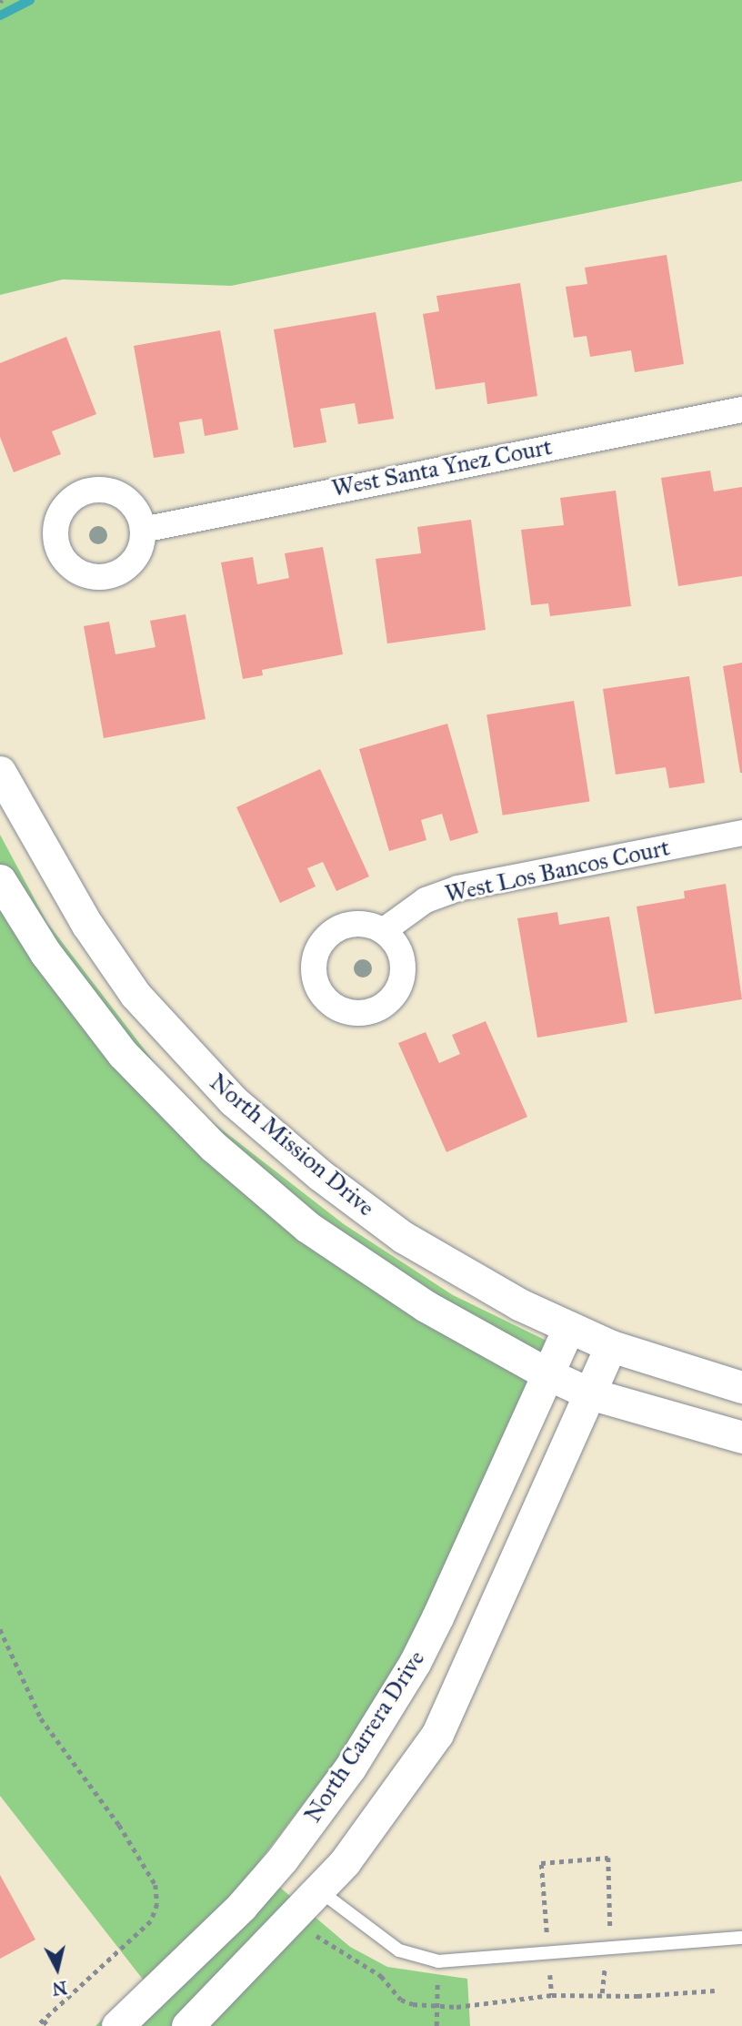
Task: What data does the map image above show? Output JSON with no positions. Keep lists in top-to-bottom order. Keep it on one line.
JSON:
{"streets":{"street":["West Santa Ynez Court","West Los Bancos Court","North Mission Drive","North Carrera Drive"]},"crossings":[["North Mission Drive","North Carrera Drive"]],"north":"bottom"}
